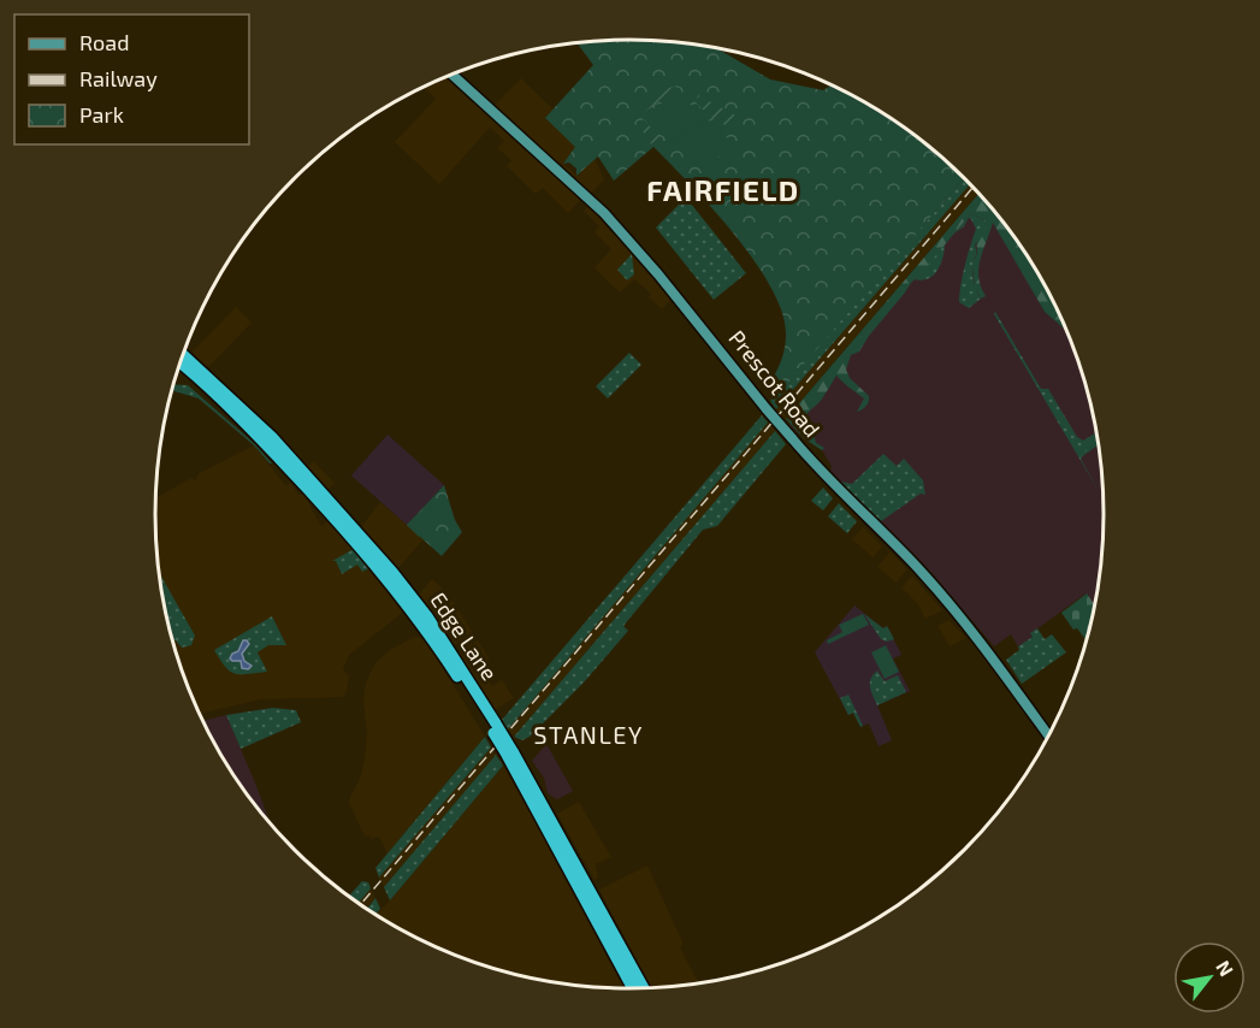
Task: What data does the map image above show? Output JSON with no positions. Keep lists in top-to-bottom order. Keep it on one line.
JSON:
{"streets":{"highway":["Edge Lane"],"main road":["Prescot Road"]},"districts":["FAIRFIELD","STANLEY"],"legend":["Road","Railway","Park"],"north":"top right"}
